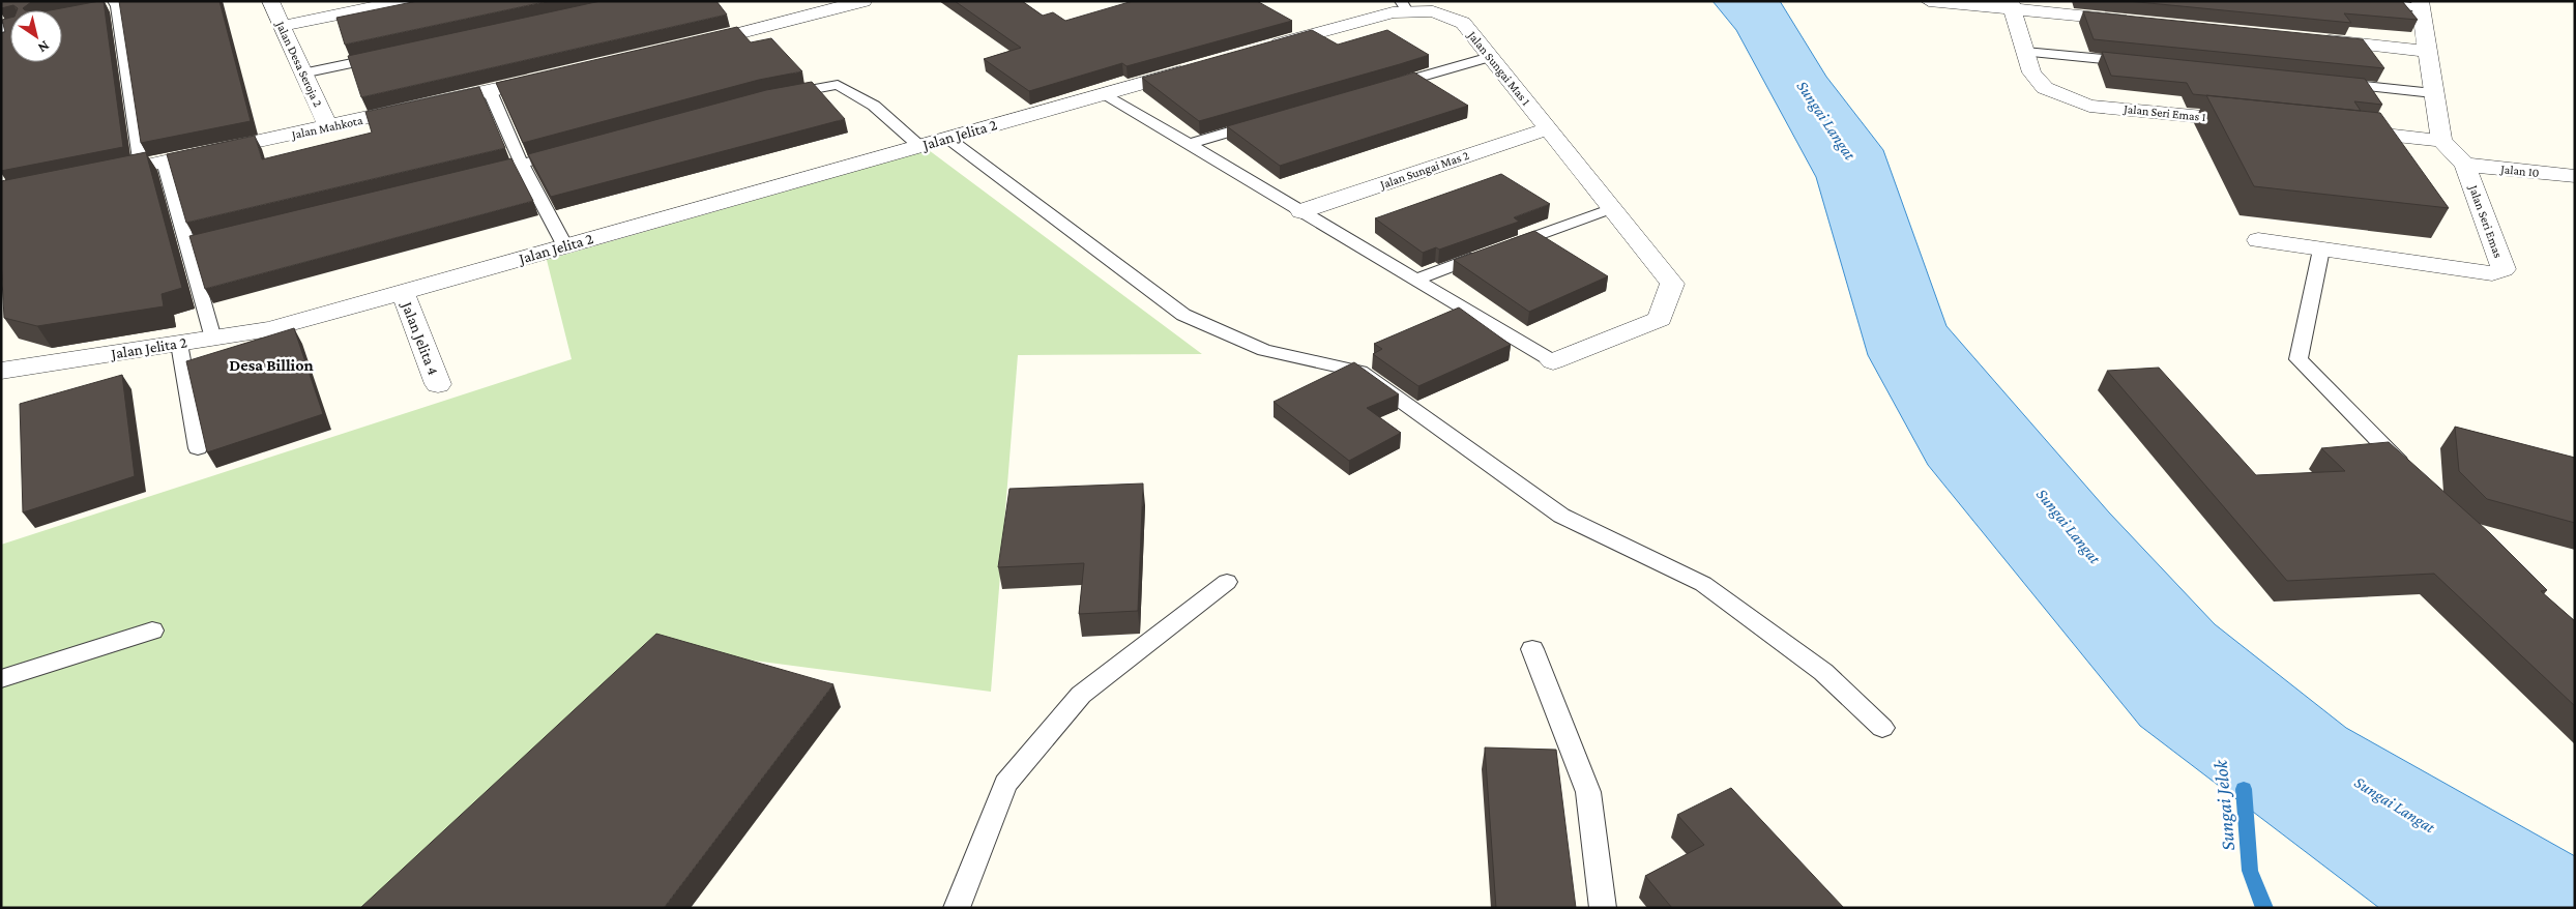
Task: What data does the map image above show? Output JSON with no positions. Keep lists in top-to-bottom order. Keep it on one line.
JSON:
{"streets":{"street":["Jalan Desa Seroja 2","Jalan Sungai Mas 1","Jalan Seri Emas 1","Jalan Mahkota","Jalan Jelita 2","Jalan Sungai Mas 2","Jalan 10","Jalan Seri Emas","Jalan Jelita 4"]},"crossings":[["Jalan Desa Seroja 2","Jalan Mahkota"],["Jalan Sungai Mas 1","Jalan Sungai Mas 2"],["Jalan Jelita 2","Jalan Jelita 4"],["Jalan 10","Jalan Seri Emas"]],"districts":["Desa Billion"],"water":["Sungai Langat","Sungai Jelok"],"north":"bottom right"}
